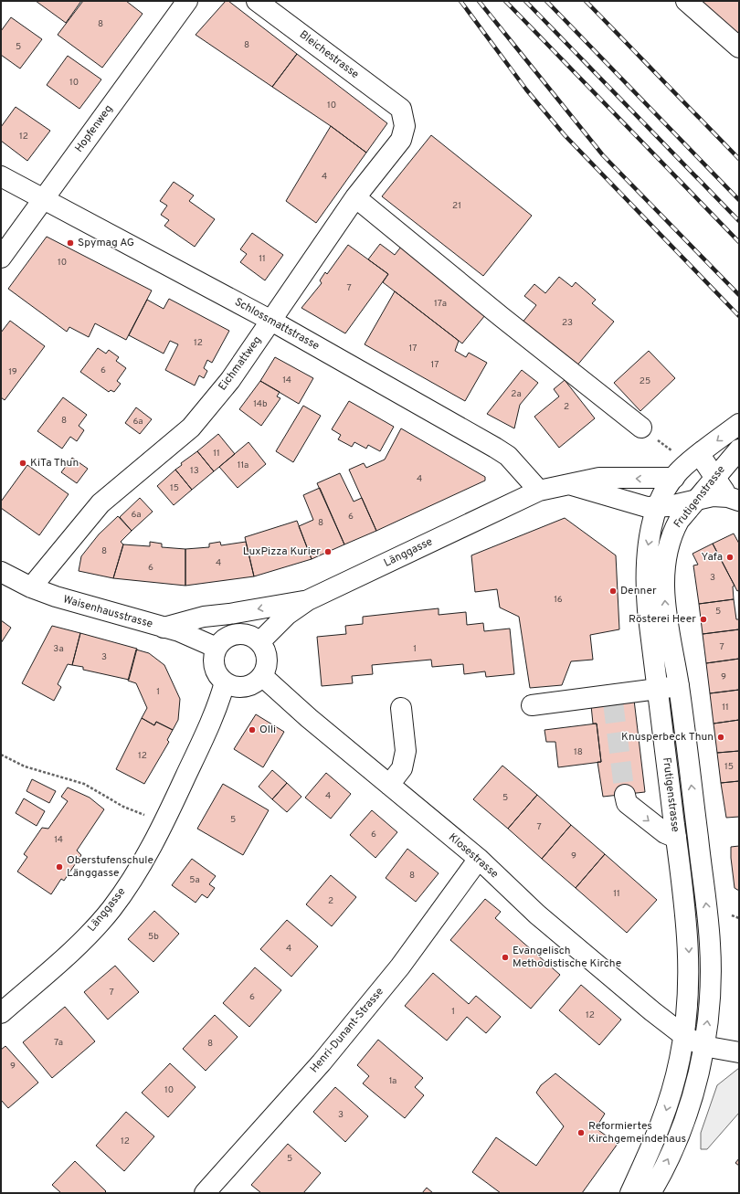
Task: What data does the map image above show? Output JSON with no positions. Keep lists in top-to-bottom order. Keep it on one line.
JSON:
{"streets":{"street":["Bleichestrasse","Hopfenweg","Schlossmattstrasse","Eichmattweg","Frutigenstrasse","Länggasse","Waisenhausstrasse","Klosestrasse","Henri-Dunant-Strasse"]},"crossings":[["Bleichestrasse","Eichmattweg"],["Hopfenweg","Schlossmattstrasse"],["Schlossmattstrasse","Eichmattweg"],["Schlossmattstrasse","Länggasse"],["Eichmattweg","Waisenhausstrasse"],["Frutigenstrasse","Länggasse"],["Frutigenstrasse","Klosestrasse"],["Länggasse","Waisenhausstrasse"],["Länggasse","Klosestrasse"],["Waisenhausstrasse","Klosestrasse"],["Klosestrasse","Henri-Dunant-Strasse"]],"places":["Spymag AG","KiTa Thun","LuxPizza Kurier","Yafa","Denner","Rösterei Heer","Olli","Knusperbeck Thun","Oberstufenschule Länggasse","Evangelisch Methodistische Kirche","Reformiertes Kirchgemeindehaus"],"house_numbers":["8","8","5","10","10","12","4","21","11","10","7","17a","23","12","17","17","6","19","14","25","2a","14b","2","8","6a","11","11a","13","4","15","6a","6","8","8","4","6","3","16","5","7","3a","1","3","9","1","11","18","12","15","4","5","5","7","6","14","9","8","5a","11","2","5b","4","7","6","1","12","7a","8","9","1a","10","3","12","5"]}
